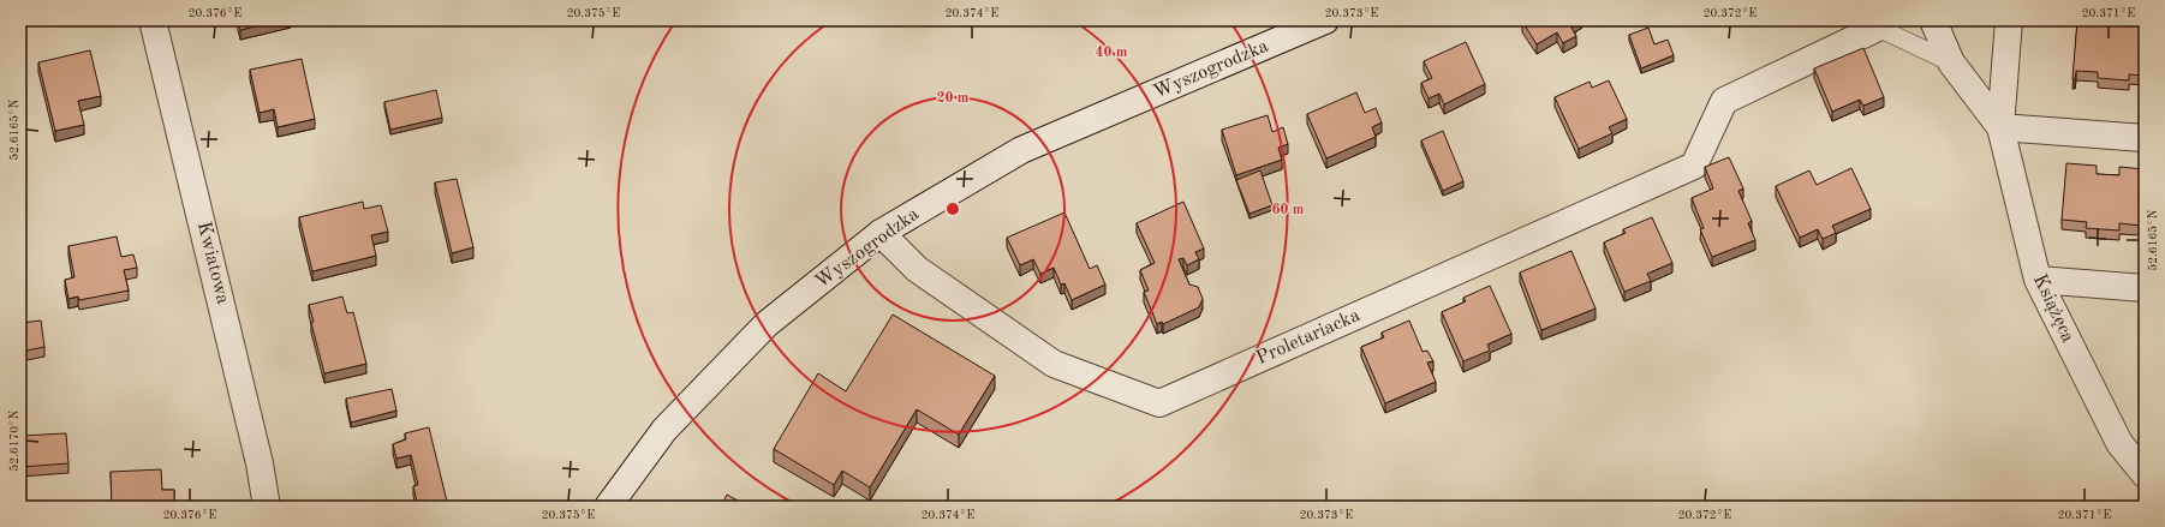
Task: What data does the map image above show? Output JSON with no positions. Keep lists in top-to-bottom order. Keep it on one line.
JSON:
{"streets":{"street":["Wyszogrodzka","Kwiatowa","Książęca","Proletariacka"]},"crossings":[["Wyszogrodzka","Proletariacka"]],"coordinates":["20.376°E","20.375°E","20.374°E","20.373°E","20.372°E","20.371°E","52.6165°N","52.6170°N"],"rings":["40 m","20 m","60 m"]}
